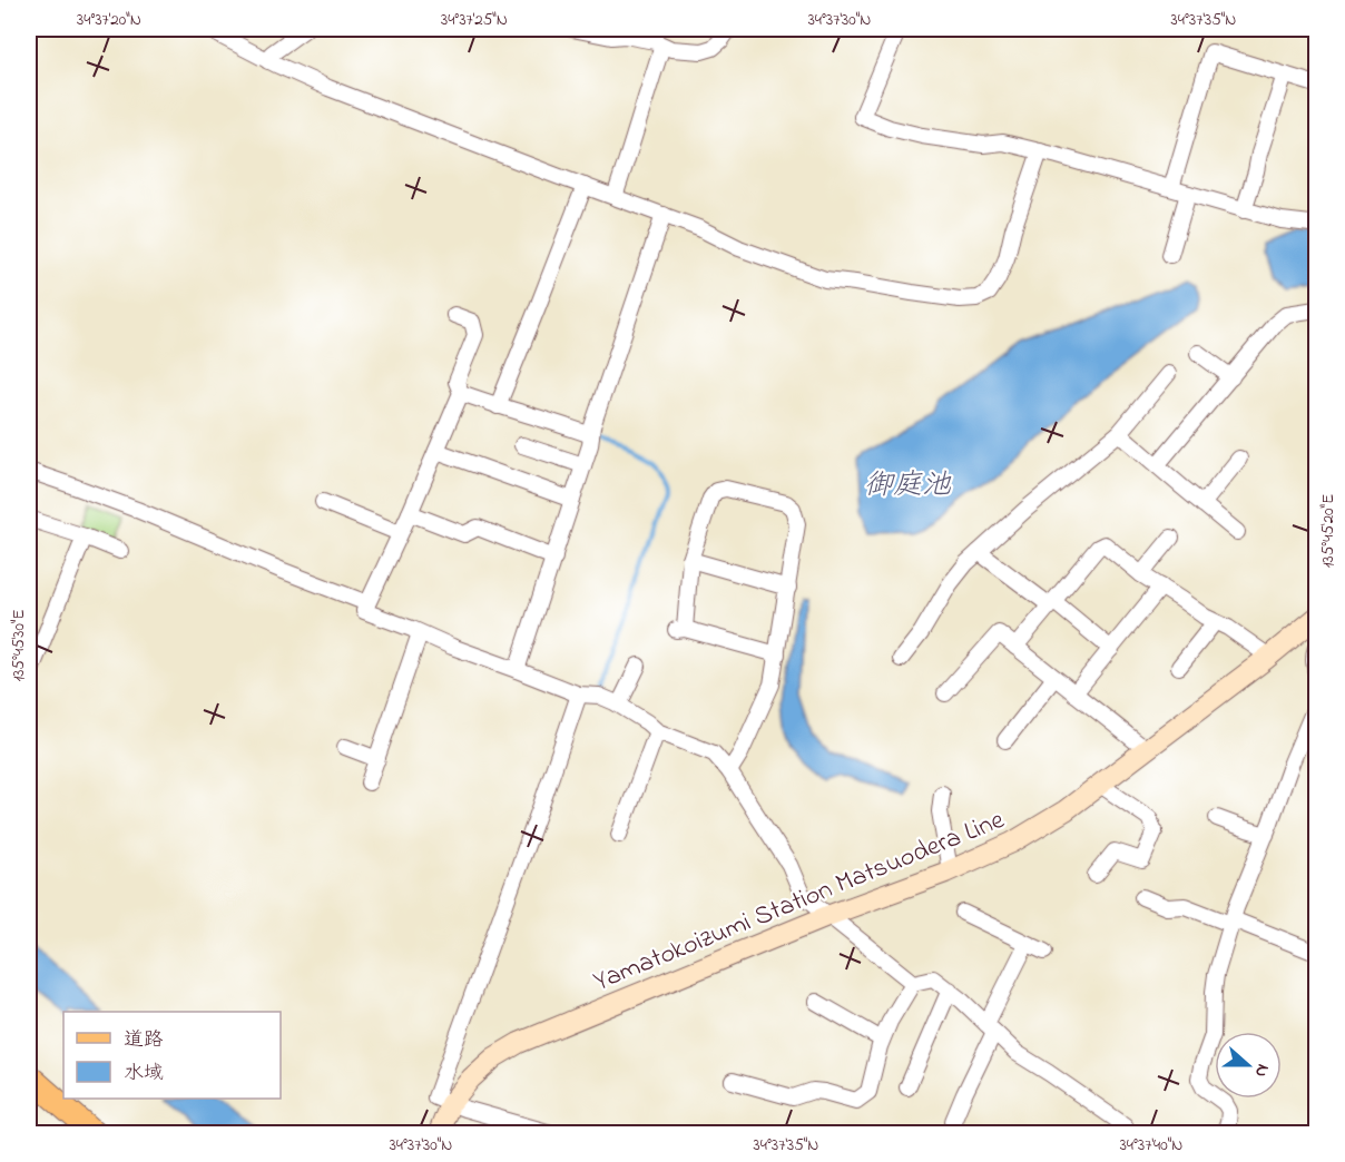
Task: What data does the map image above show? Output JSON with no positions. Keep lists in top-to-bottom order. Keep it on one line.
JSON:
{"streets":{"main road":["Yamatokoizumi Station Matsuodera Line"]},"water":["御庭池"],"legend":["道路","水域"],"north":"right","coordinates":["34°37'20\"N","34°37'25\"N","34°37'30\"N","34°37'35\"N","135°45'20\"E","135°45'30\"E","34°37'40\"N"]}
